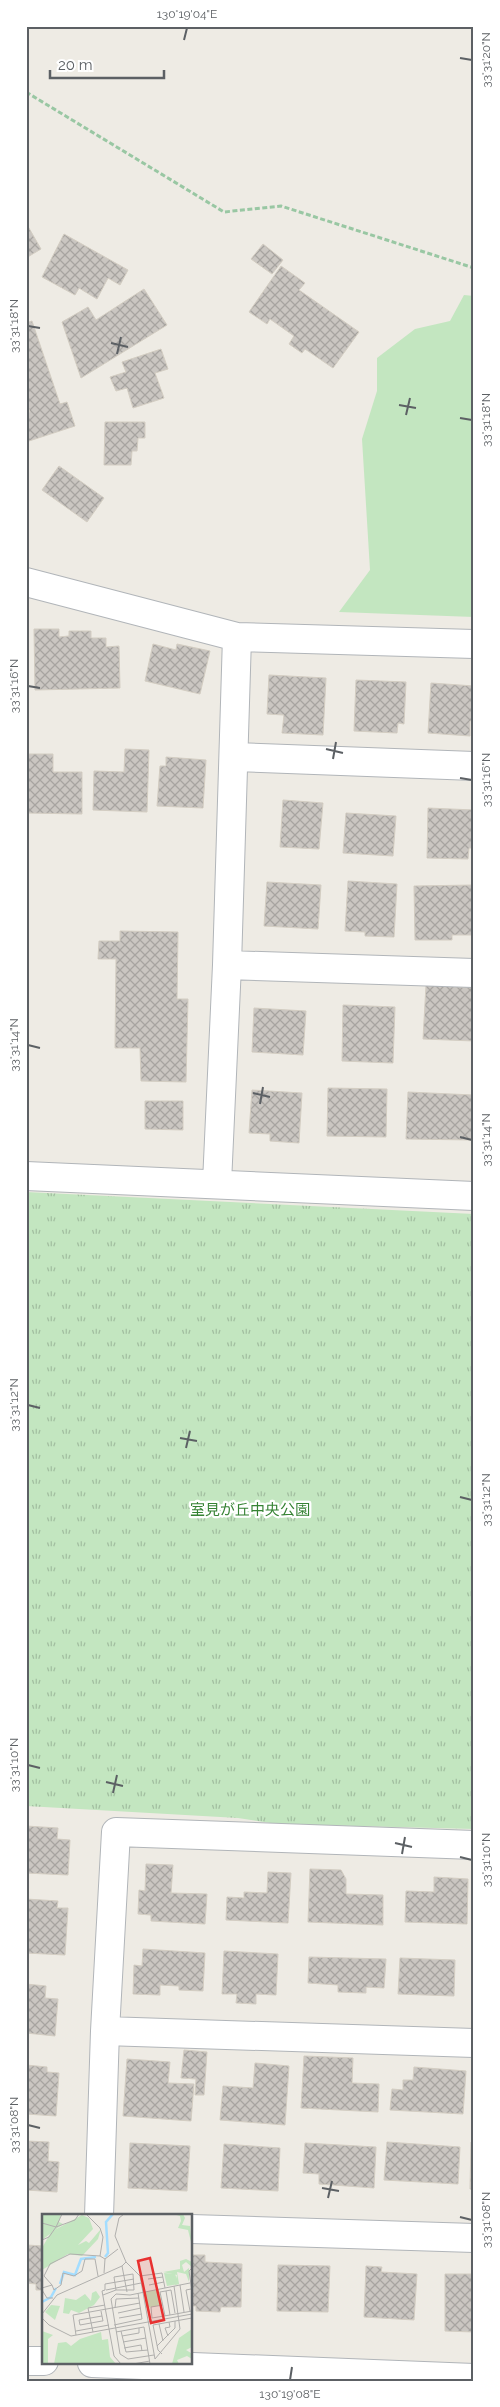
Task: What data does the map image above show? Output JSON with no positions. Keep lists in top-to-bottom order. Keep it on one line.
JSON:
{"parks":["室見が丘中央公園"],"scale_bar":"20 m","coordinates":["130°19'04\"E","33°31'20\"N","33°31'18\"N","33°31'16\"N","33°31'14\"N","33°31'12\"N","33°31'10\"N","33°31'08\"N","130°19'08\"E"]}
